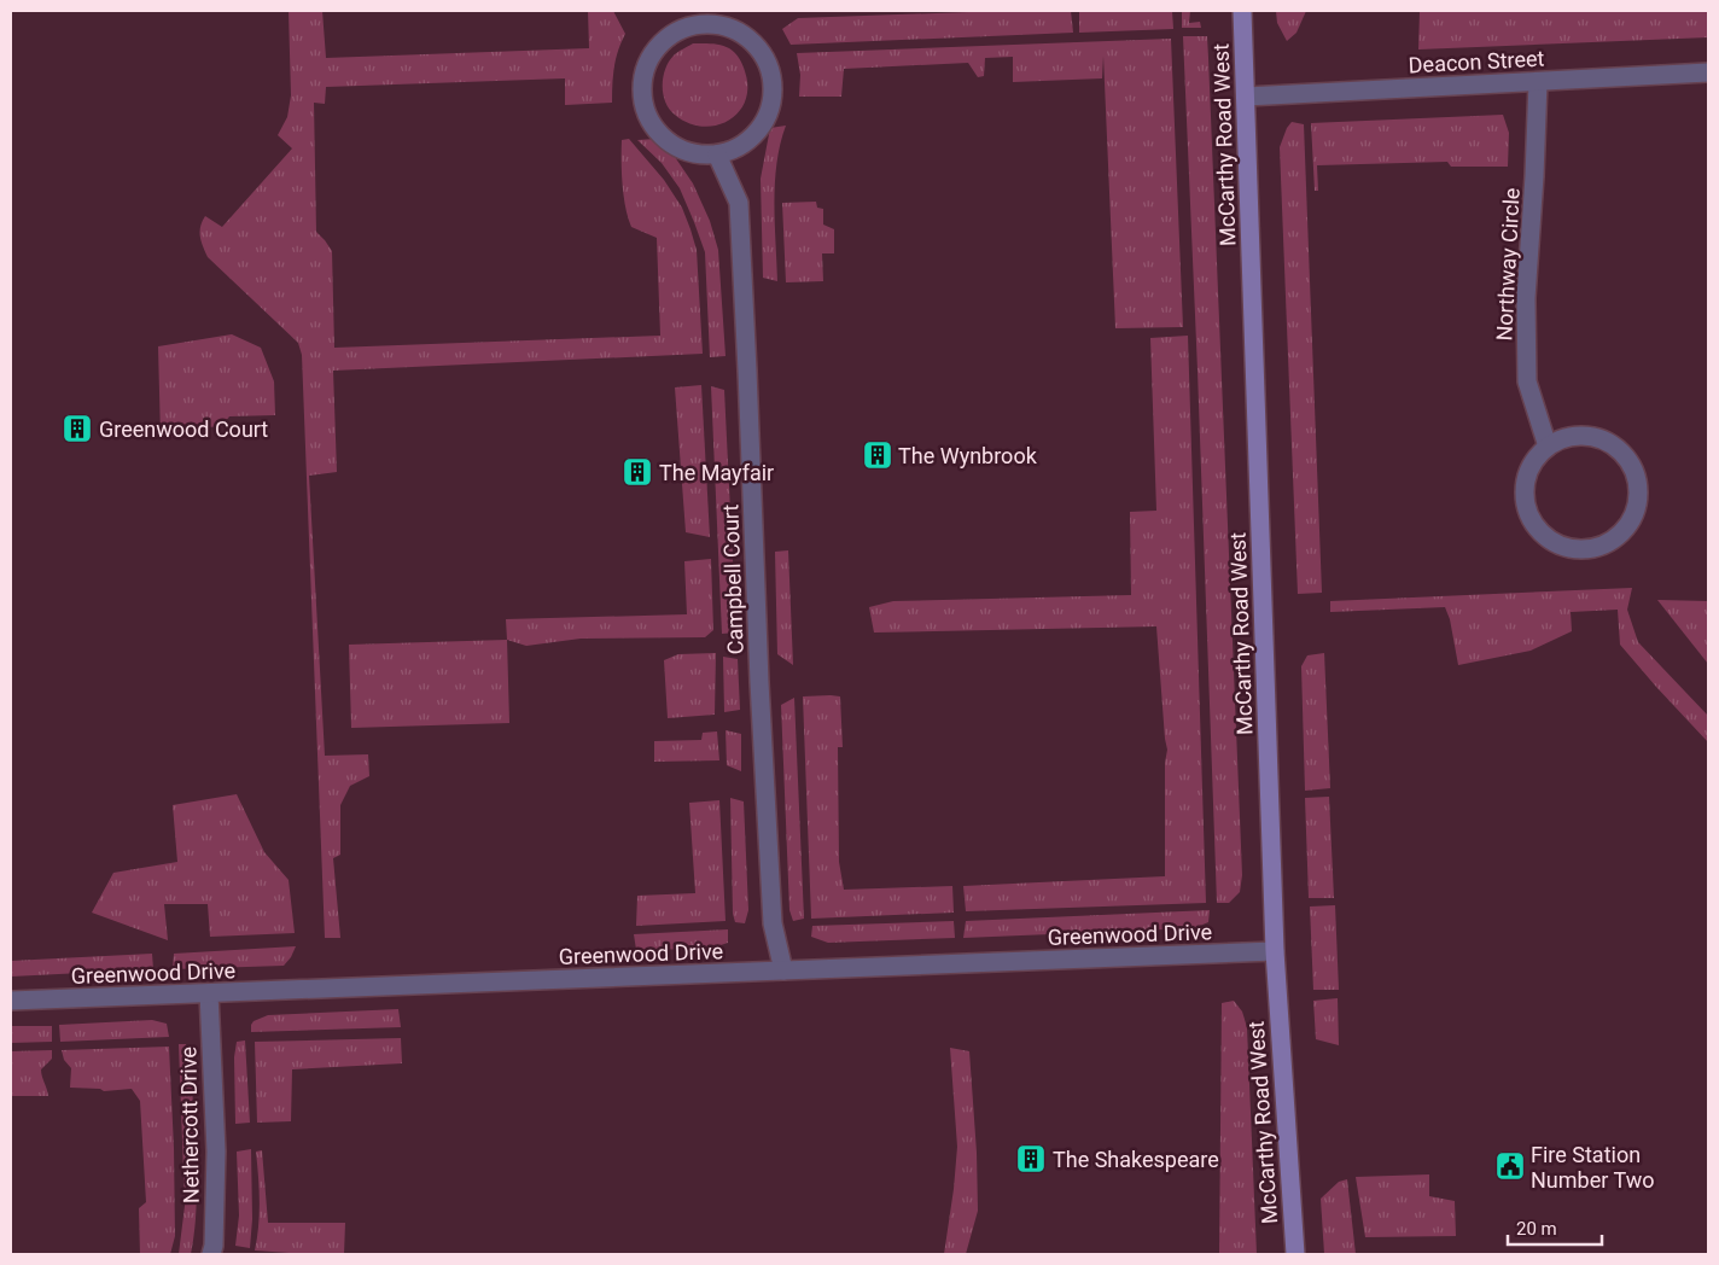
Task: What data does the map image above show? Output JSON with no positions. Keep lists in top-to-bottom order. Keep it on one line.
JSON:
{"streets":{"street":["Deacon Street","McCarthy Road West","Northway Circle","Campbell Court","Greenwood Drive","Nethercott Drive"]},"crossings":[["Deacon Street","McCarthy Road West"],["Deacon Street","Northway Circle"],["McCarthy Road West","Greenwood Drive"],["Campbell Court","Greenwood Drive"],["Greenwood Drive","Nethercott Drive"]],"places":{"building":["Greenwood Court","The Wynbrook","The Mayfair","The Shakespeare"],"public building":["Fire Station Number Two"]},"scale_bar":"20 m"}
